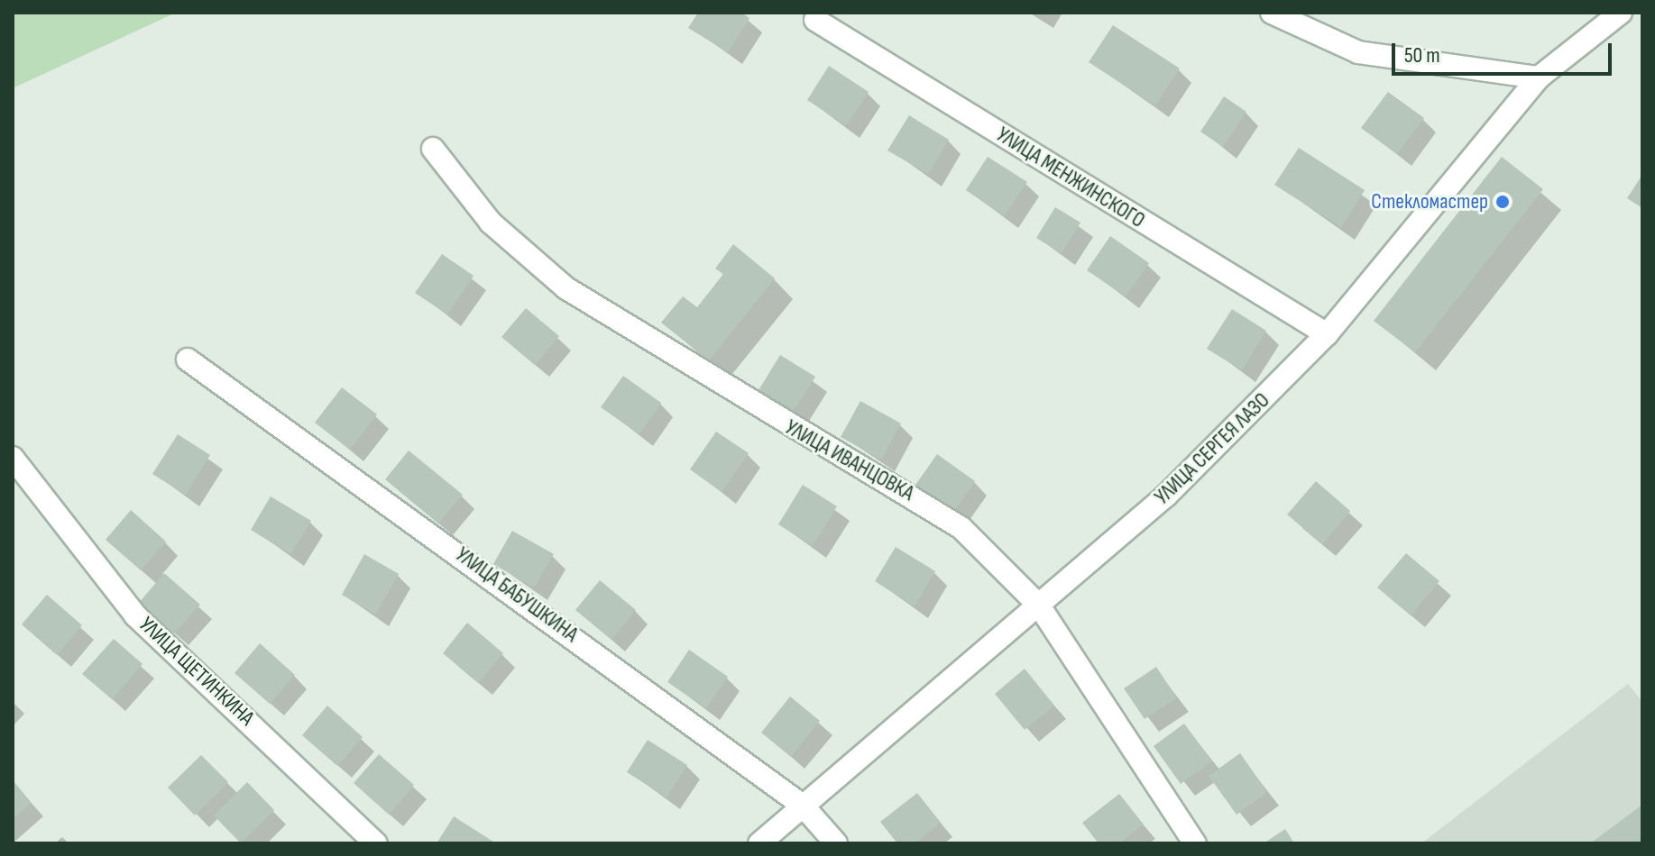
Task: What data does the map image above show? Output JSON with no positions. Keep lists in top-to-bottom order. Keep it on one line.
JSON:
{"streets":{"street":["УЛИЦА МЕНЖИНСКОГО","УЛИЦА СЕРГЕЯ ЛАЗО","УЛИЦА ИВАНЦОВКА","УЛИЦА БАБУШКИНА","УЛИЦА ЩЕТИНКИНА"]},"crossings":[["УЛИЦА МЕНЖИНСКОГО","УЛИЦА СЕРГЕЯ ЛАЗО"],["УЛИЦА СЕРГЕЯ ЛАЗО","УЛИЦА ИВАНЦОВКА"],["УЛИЦА СЕРГЕЯ ЛАЗО","УЛИЦА БАБУШКИНА"]],"places":["Стекломастер"],"scale_bar":"50 m"}
